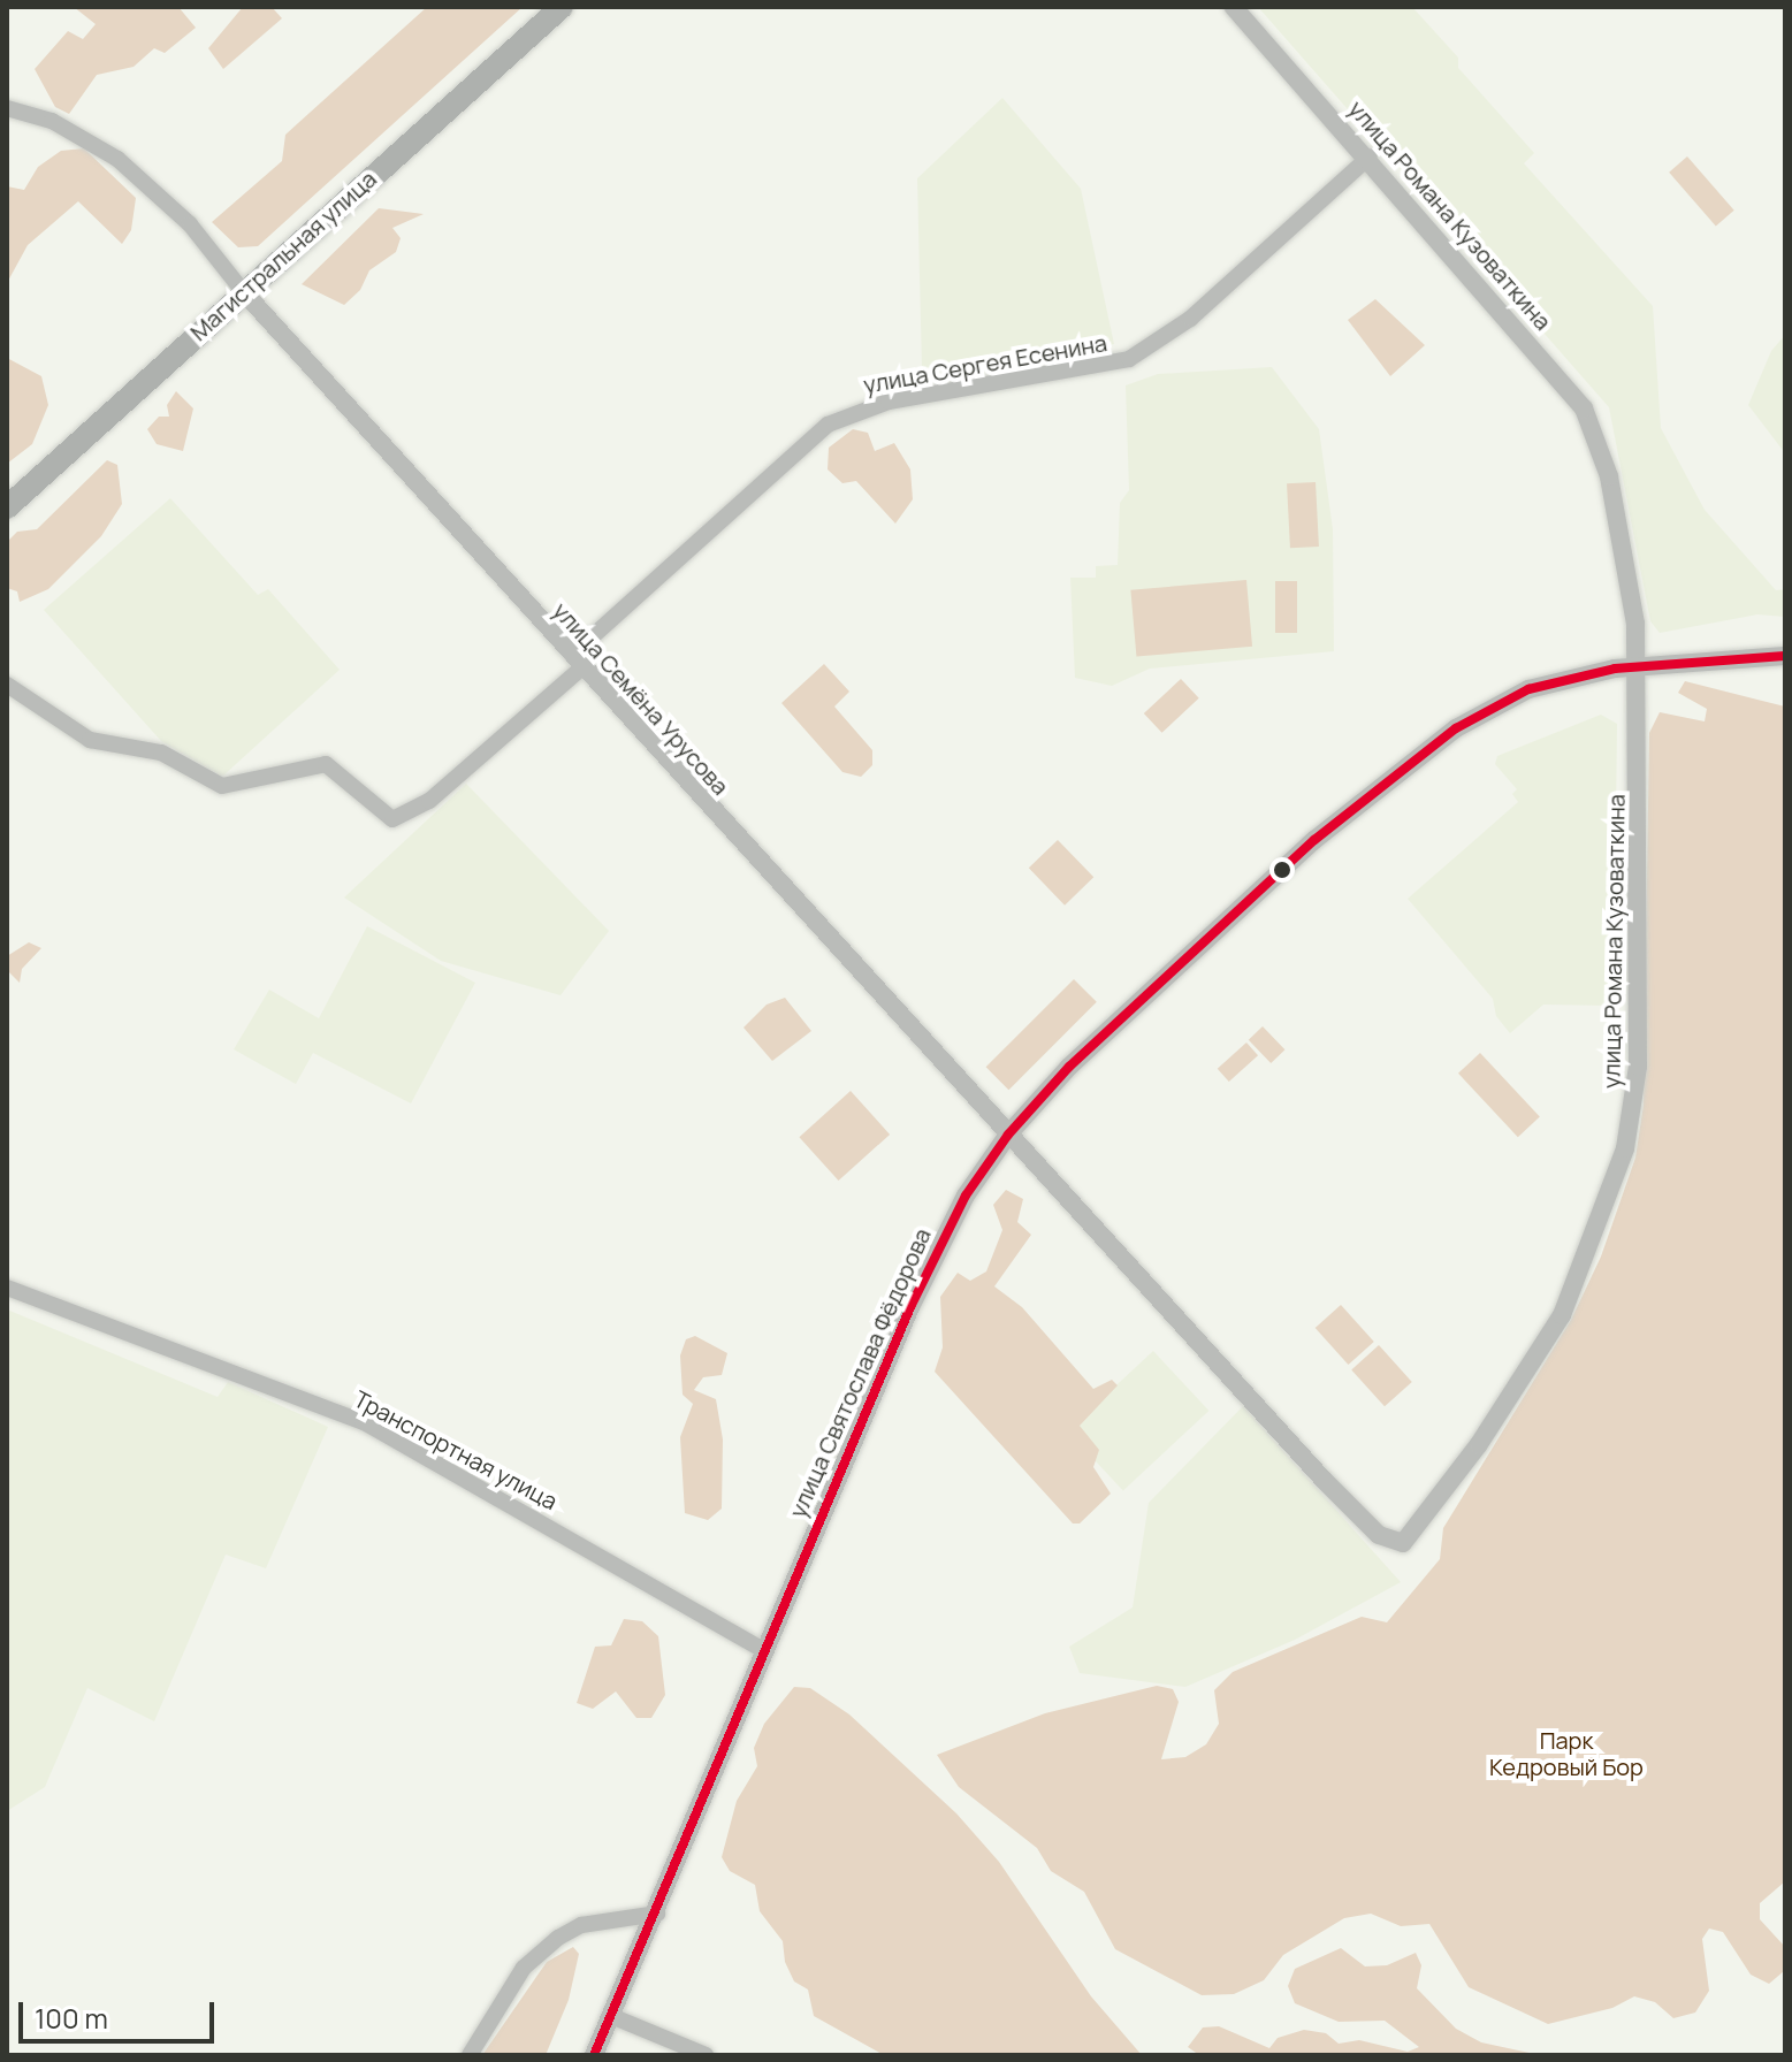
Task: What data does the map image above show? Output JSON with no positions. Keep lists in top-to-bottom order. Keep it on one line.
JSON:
{"streets":{"main road":["Магистральная улица"],"street":["улица Романа Кузоваткина","улица Сергея Есенина","улица Семёна Урусова","улица Святослава Фёдорова","Транспортная улица"]},"crossings":[["улица Романа Кузоваткина","улица Сергея Есенина"],["улица Романа Кузоваткина","улица Семёна Урусова"],["улица Романа Кузоваткина","улица Святослава Фёдорова"],["Магистральная улица","улица Семёна Урусова"],["улица Сергея Есенина","улица Семёна Урусова"],["улица Семёна Урусова","улица Святослава Фёдорова"],["улица Святослава Фёдорова","Транспортная улица"]],"parks":["Парк Кедровый Бор"],"scale_bar":"100 m"}
